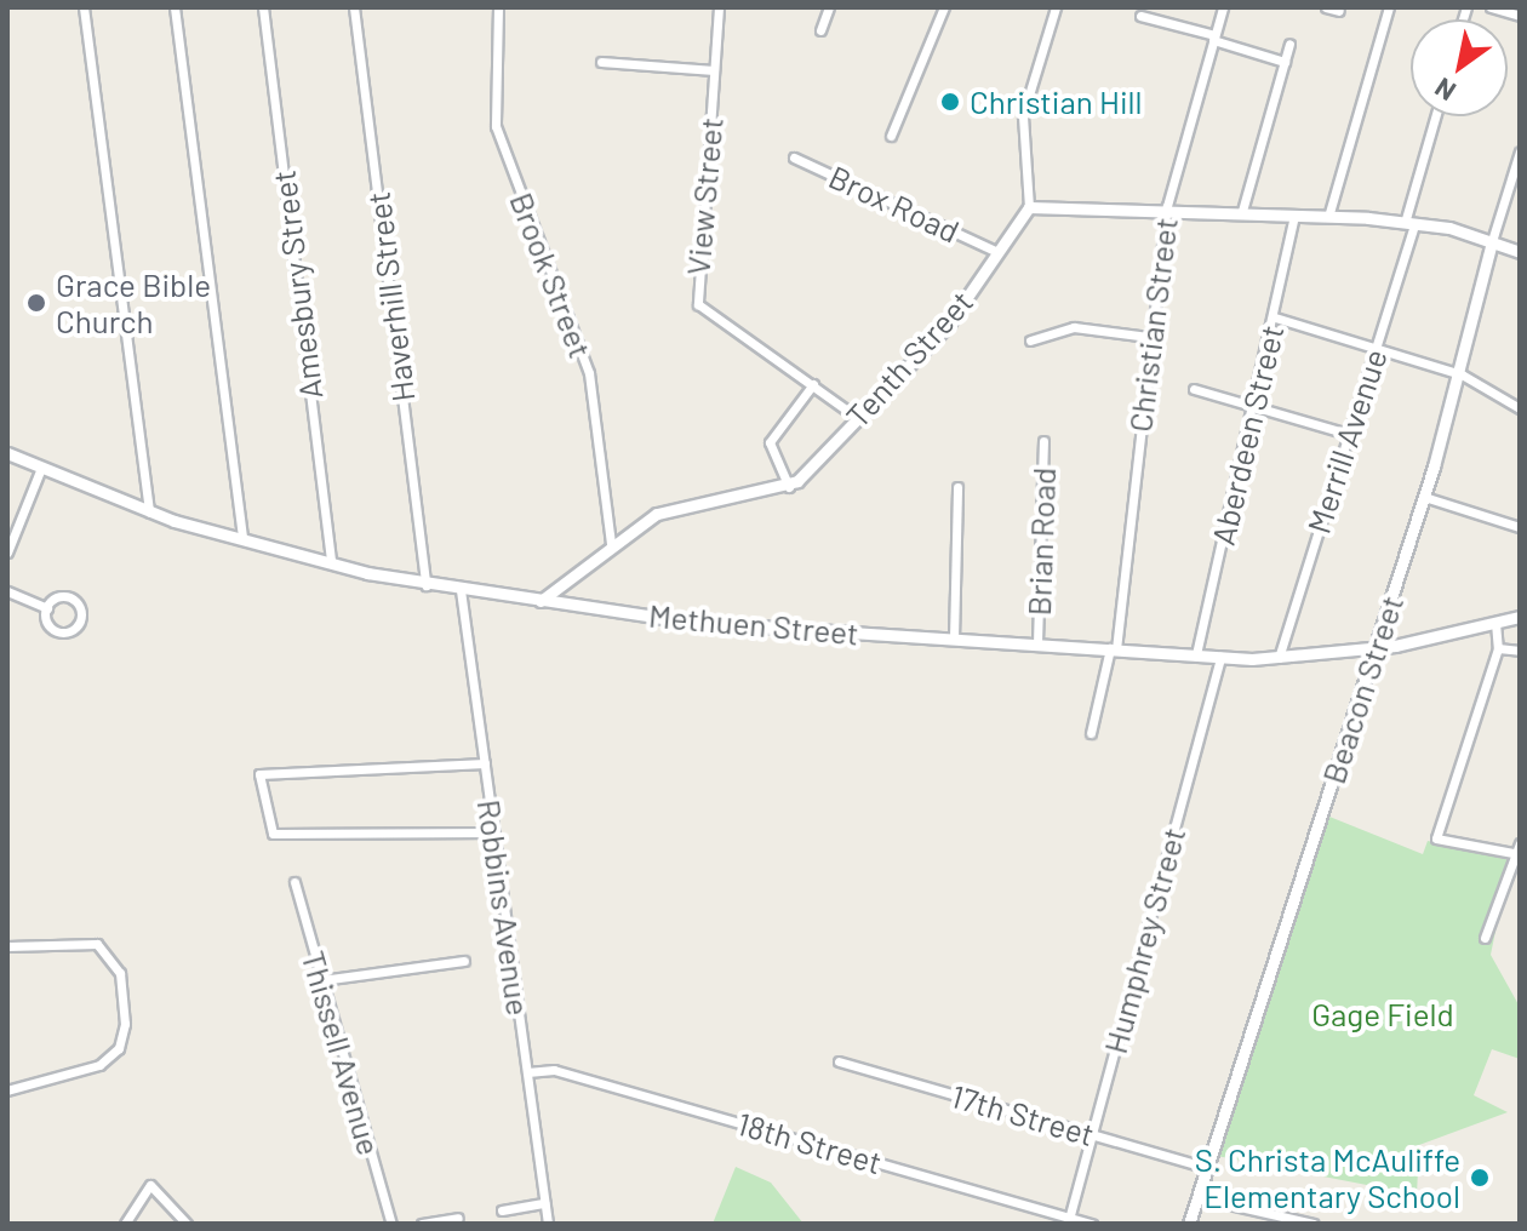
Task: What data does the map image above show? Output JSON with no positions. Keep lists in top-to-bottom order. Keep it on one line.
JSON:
{"streets":{"street":["View Street","Brox Road","Brook Street","Amesbury Street","Haverhill Street","Christian Street","Tenth Street","Aberdeen Street","Merrill Avenue","Brian Road","Methuen Street","Beacon Street","Robbins Avenue","Humphrey Street","Thissell Avenue","17th Street","18th Street"]},"crossings":[["View Street","Tenth Street"],["Brox Road","Tenth Street"],["Amesbury Street","Methuen Street"],["Haverhill Street","Methuen Street"],["Christian Street","Methuen Street"],["Aberdeen Street","Methuen Street"],["Merrill Avenue","Methuen Street"],["Brian Road","Methuen Street"],["Methuen Street","Beacon Street"],["Methuen Street","Robbins Avenue"],["Methuen Street","Humphrey Street"],["Beacon Street","17th Street"],["Robbins Avenue","18th Street"],["Humphrey Street","17th Street"],["Humphrey Street","18th Street"]],"parks":["Gage Field"],"places":["Christian Hill","Grace Bible Church","S. Christa McAuliffe Elementary School"],"north":"bottom left"}
